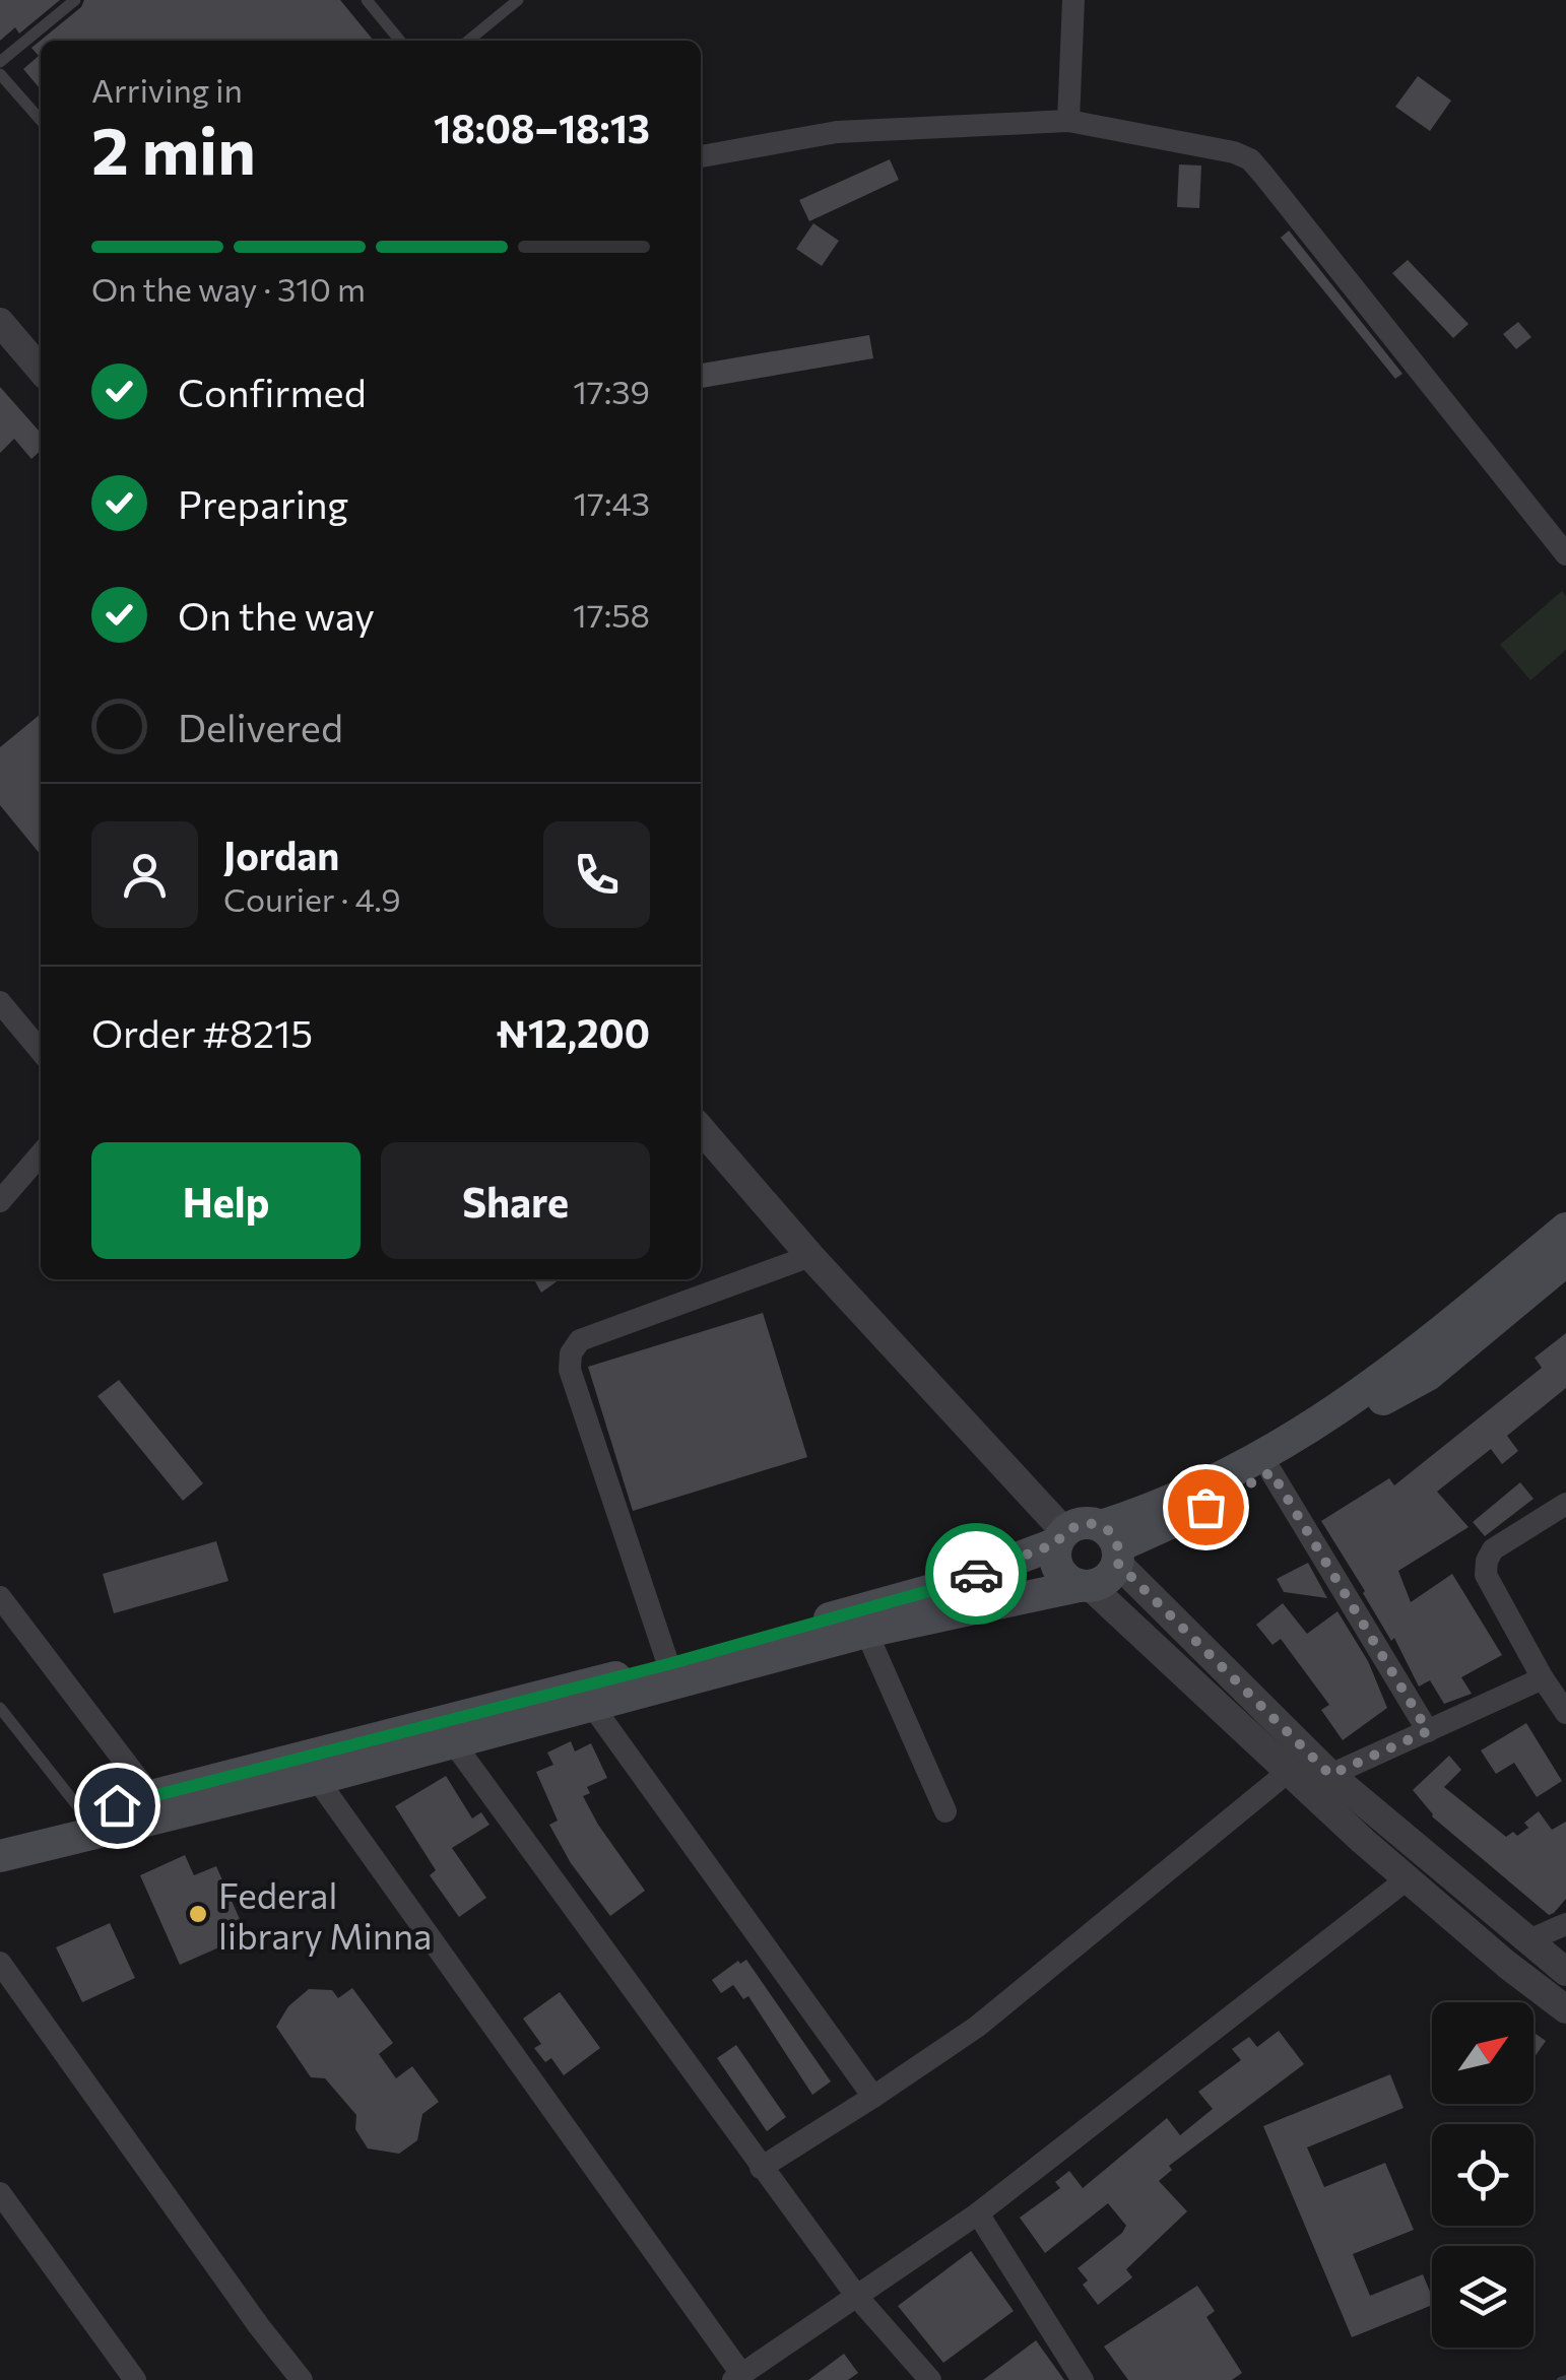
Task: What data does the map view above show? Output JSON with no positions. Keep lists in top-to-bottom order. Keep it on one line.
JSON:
{"places":["Federal library Minna"],"north":"top right","page":{"heading":["2 min","Arriving in","18:08–18:13"],"panel":["Jordan","Courier · 4.9","Order #8215","₦12,200"],"bar":"On the way · 310 m","list":[["Confirmed","17:39"],["Preparing","17:43"],["On the way","17:58"],"Delivered"],"buttons":["Help","Share"]}}
